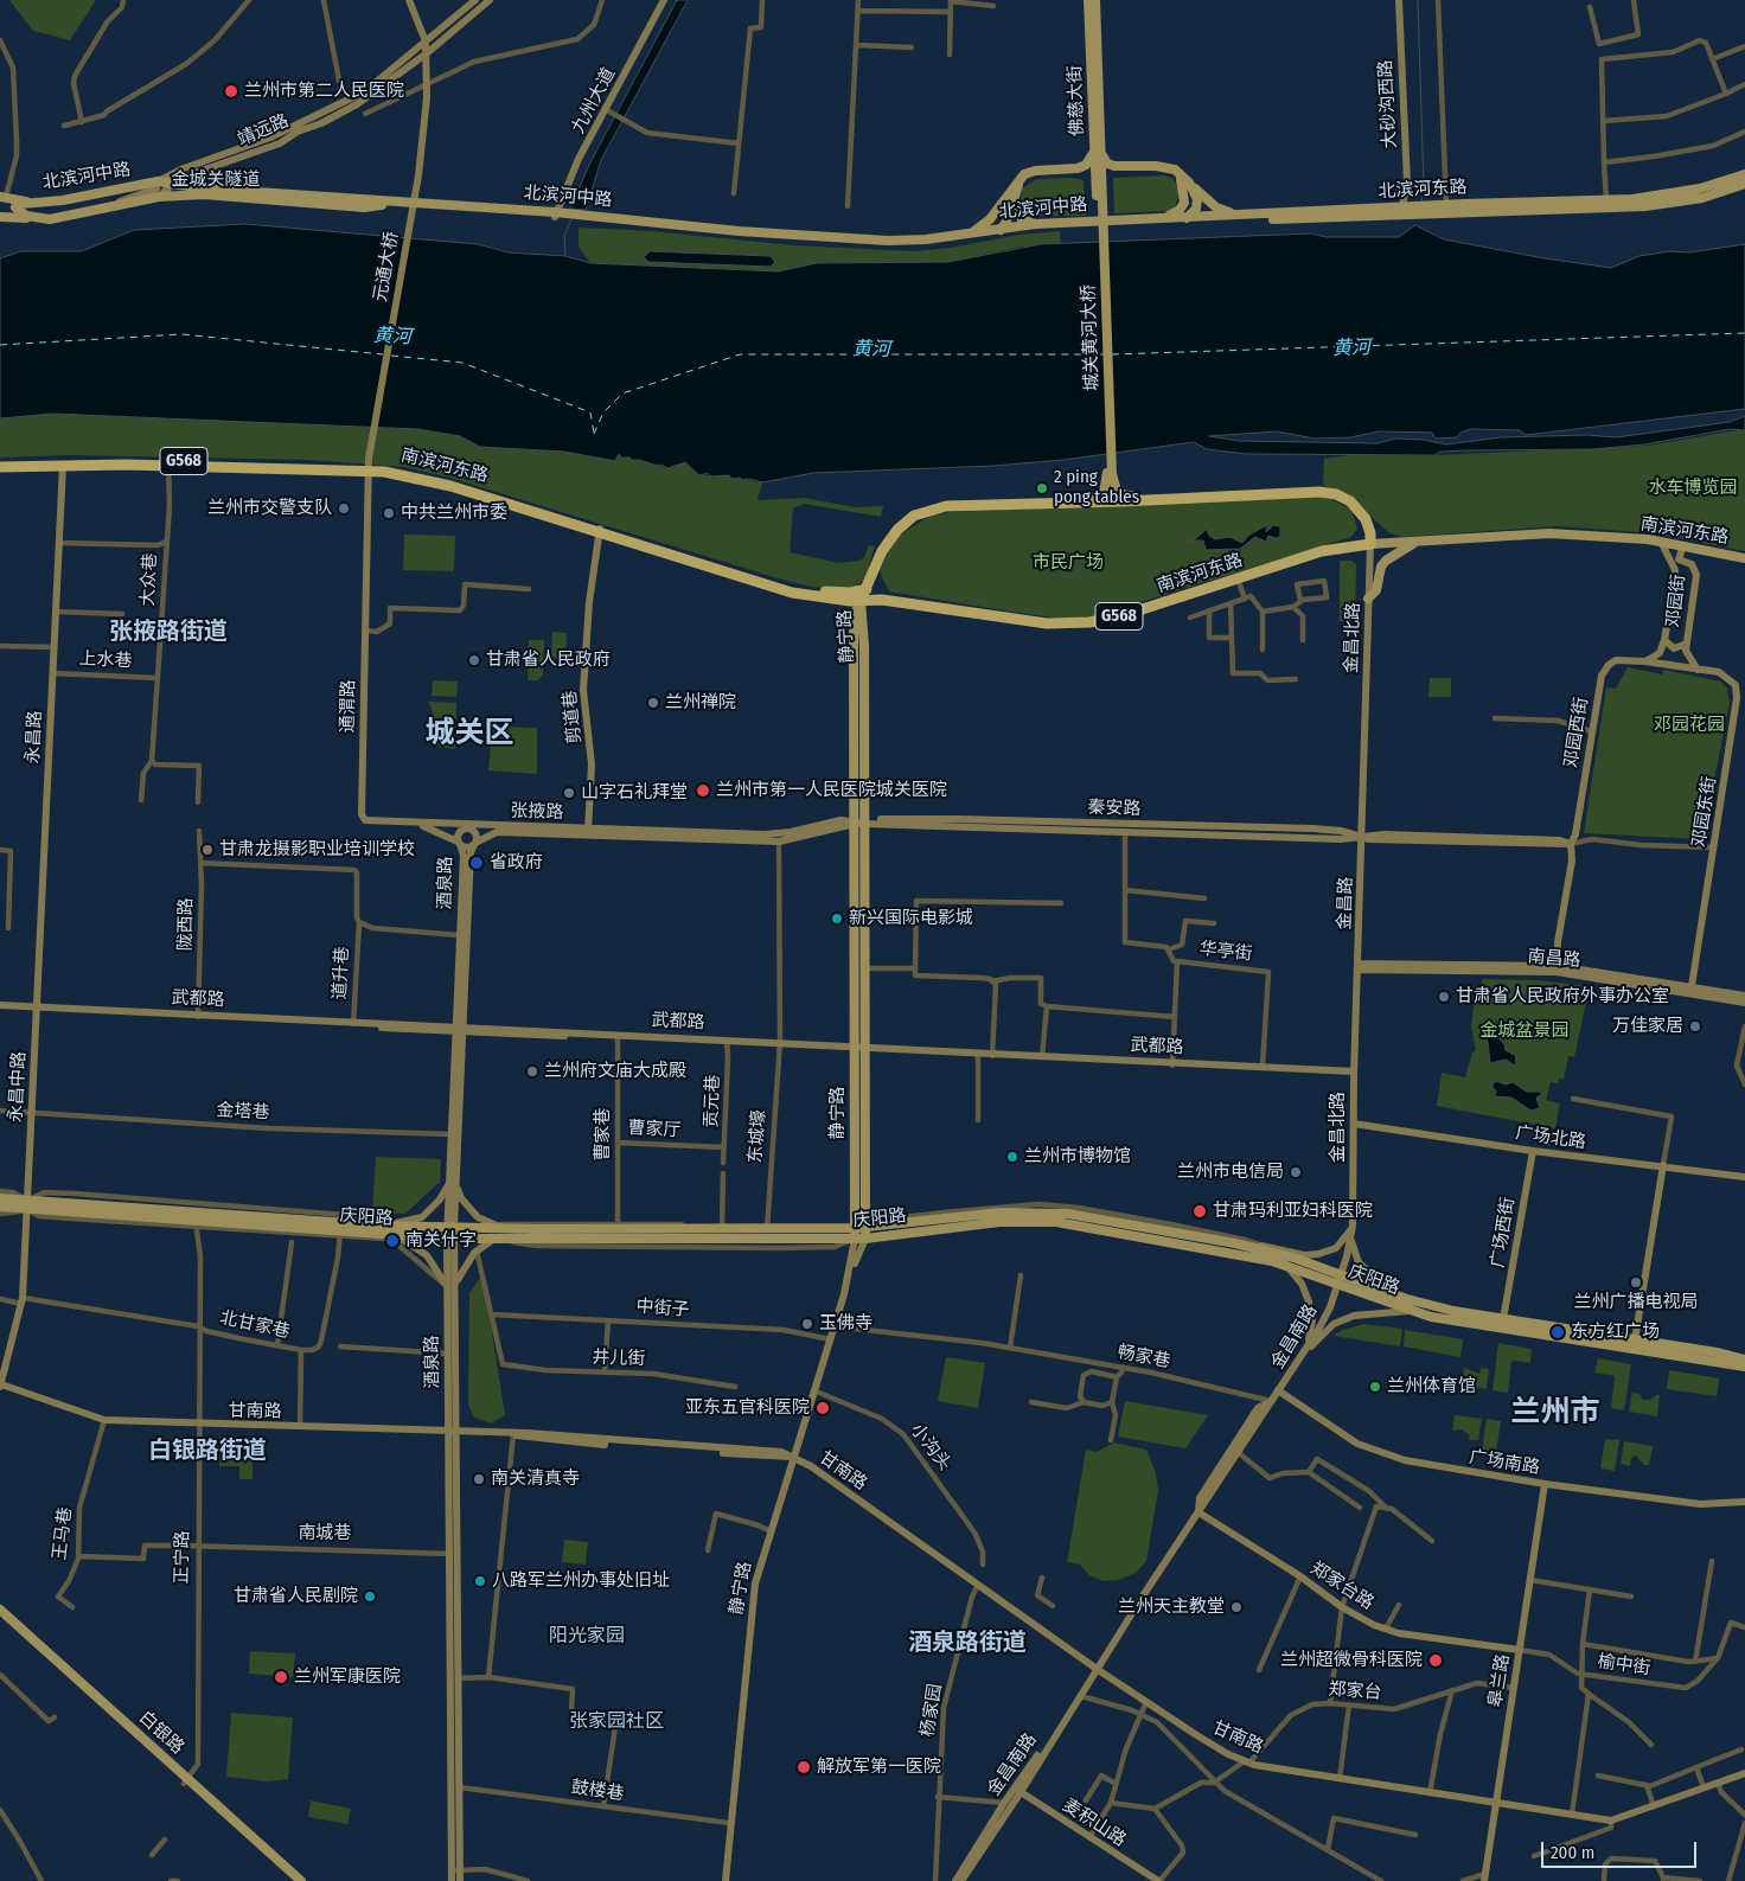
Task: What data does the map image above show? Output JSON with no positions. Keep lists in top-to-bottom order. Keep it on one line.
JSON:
{"streets":{"highway":["G568","南滨河东路"],"main road":["佛慈大街","北滨河中路","金城关隧道","北滨河东路","城关黄河大桥","静宁路","庆阳路","白银路"],"street":["九州大道","大砂沟西路","靖远路","元通大桥","大众巷","邓园街","金昌北路","上水巷","通渭路","剪道巷","邓园西街","永昌路","秦安路","张掖路","邓园东街","酒泉路","金昌路","陇西路","华亭街","南昌路","道升巷","武都路","永昌中路","贡元巷","金塔巷","曹家厅","曹家巷","东城壕","广场北路","广场西街","中街子","北甘家巷","金昌南路","畅家巷","井儿街","甘南路","小沟头","广场南路","王马巷","南城巷","正宁路","郑家台路","榆中街","皋兰路","郑家台","杨家园","鼓楼巷","麦积山路"]},"crossings":[["九州大道","北滨河中路"],["佛慈大街","城关黄河大桥"],["大砂沟西路","北滨河东路"],["靖远路","北滨河中路"],["靖远路","元通大桥"],["北滨河中路","金城关隧道"],["北滨河中路","北滨河东路"],["元通大桥","南滨河东路"],["元通大桥","通渭路"],["南滨河东路","大众巷"],["南滨河东路","邓园街"],["南滨河东路","静宁路"],["南滨河东路","金昌北路"],["南滨河东路","通渭路"],["南滨河东路","剪道巷"],["南滨河东路","永昌路"],["大众巷","上水巷"],["邓园街","邓园西街"],["邓园街","邓园东街"],["静宁路","秦安路"],["静宁路","武都路"],["静宁路","庆阳路"],["静宁路","中街子"],["静宁路","畅家巷"],["静宁路","甘南路"],["静宁路","小沟头"],["静宁路","鼓楼巷"],["金昌北路","秦安路"],["金昌北路","金昌路"],["金昌北路","南昌路"],["金昌北路","武都路"],["金昌北路","广场北路"],["金昌北路","庆阳路"],["金昌北路","金昌南路"],["上水巷","永昌路"],["通渭路","张掖路"],["剪道巷","秦安路"],["剪道巷","张掖路"],["邓园西街","秦安路"],["邓园西街","邓园东街"],["邓园西街","南昌路"],["永昌路","武都路"],["永昌路","永昌中路"],["秦安路","张掖路"],["秦安路","金昌路"],["秦安路","东城壕"],["邓园东街","南昌路"],["酒泉路","武都路"],["酒泉路","金塔巷"],["酒泉路","庆阳路"],["酒泉路","甘南路"],["酒泉路","南城巷"],["酒泉路","鼓楼巷"],["金昌路","南昌路"],["陇西路","道升巷"],["陇西路","武都路"],["华亭街","武都路"],["道升巷","武都路"],["武都路","永昌中路"],["武都路","贡元巷"],["武都路","曹家巷"],["武都路","东城壕"],["永昌中路","金塔巷"],["永昌中路","庆阳路"],["永昌中路","甘南路"],["贡元巷","曹家厅"],["曹家厅","曹家巷"],["曹家巷","庆阳路"],["东城壕","庆阳路"],["广场北路","广场西街"],["庆阳路","广场西街"],["庆阳路","金昌南路"],["庆阳路","正宁路"],["中街子","井儿街"],["北甘家巷","甘南路"],["北甘家巷","正宁路"],["金昌南路","畅家巷"],["金昌南路","甘南路"],["金昌南路","广场南路"],["金昌南路","郑家台路"],["金昌南路","麦积山路"],["甘南路","王马巷"],["甘南路","正宁路"],["甘南路","皋兰路"],["甘南路","郑家台"],["甘南路","杨家园"],["广场南路","皋兰路"],["南城巷","正宁路"],["正宁路","白银路"],["郑家台路","榆中街"],["郑家台路","皋兰路"],["榆中街","皋兰路"],["皋兰路","郑家台"]],"districts":["张掖路街道","城关区","兰州市","白银路街道","阳光家园","酒泉路街道","张家园社区"],"water":["黄河"],"parks":["水车博览园","市民广场","邓园花园","金城盆景园"],"places":["兰州市第二人民医院","2 ping pong tables","兰州市交警支队","中共兰州市委","甘肃省人民政府","兰州禅院","兰州市第一人民医院城关医院","山字石礼拜堂","甘肃龙摄影职业培训学校","省政府","新兴国际电影城","甘肃省人民政府外事办公室","万佳家居","兰州府文庙大成殿","兰州市博物馆","兰州市电信局","甘肃玛利亚妇科医院","南关什字","兰州广播电视局","玉佛寺","东方红广场","兰州体育馆","亚东五官科医院","南关清真寺","八路军兰州办事处旧址","甘肃省人民剧院","兰州天主教堂","兰州超微骨科医院","兰州军康医院","解放军第一医院"],"scale_bar":"200 m"}
